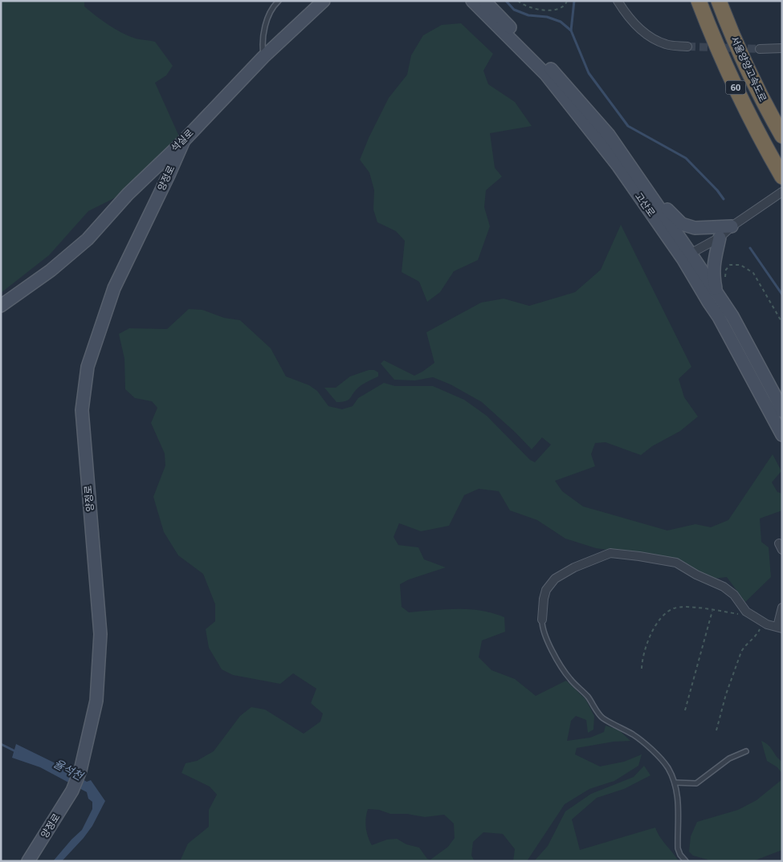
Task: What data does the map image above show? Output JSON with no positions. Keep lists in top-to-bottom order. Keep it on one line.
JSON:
{"streets":{"highway":["서울양양고속도로","60"],"street":["석실로","양정로","고산로"]},"crossings":[["석실로","양정로"]],"water":["율석천"]}
